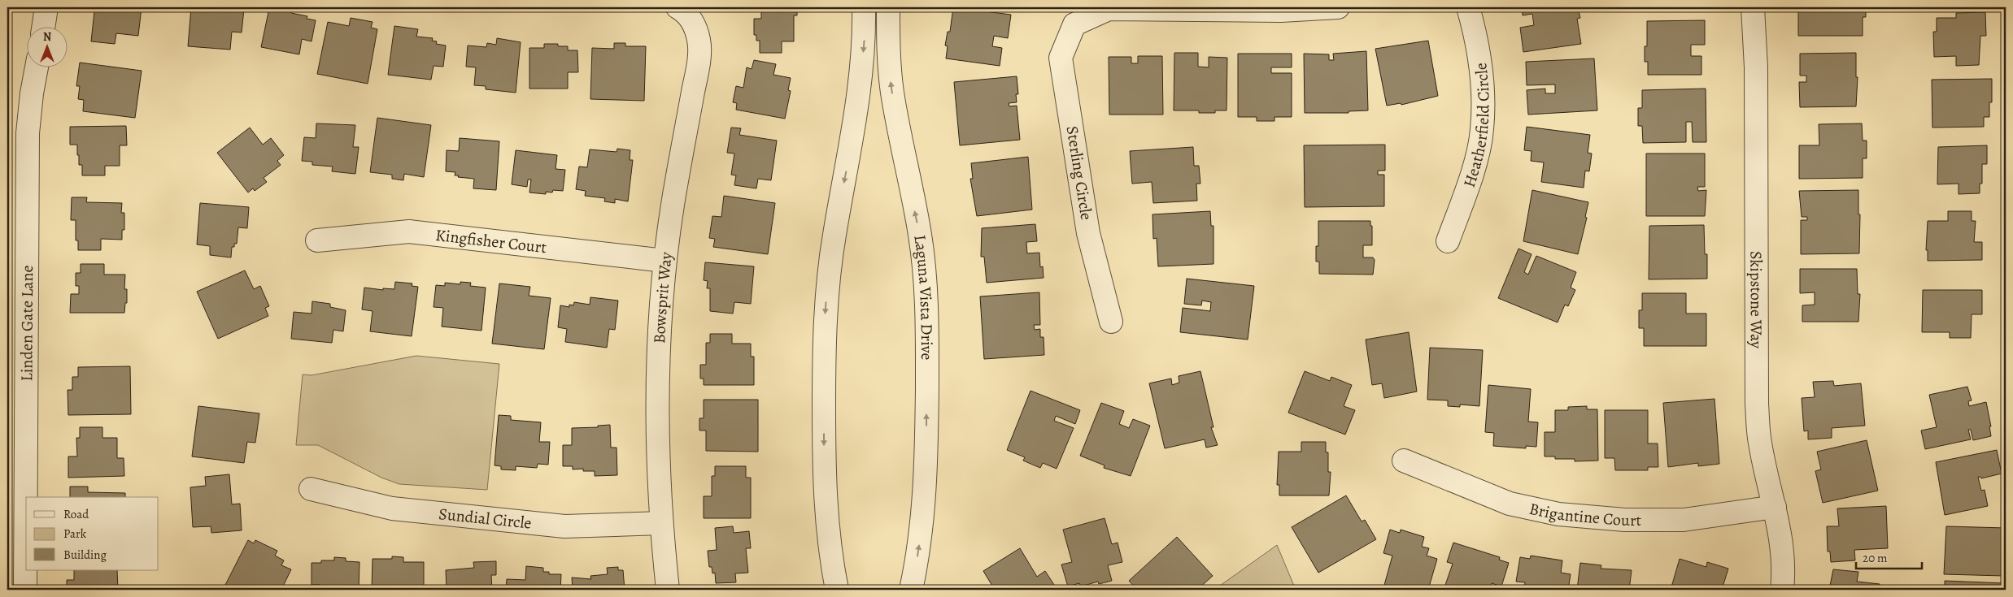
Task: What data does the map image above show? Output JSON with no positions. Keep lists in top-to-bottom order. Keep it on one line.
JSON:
{"streets":{"street":["Heatherfield Circle","Sterling Circle","Kingfisher Court","Bowsprit Way","Laguna Vista Drive","Skipstone Way","Linden Gate Lane","Brigantine Court","Sundial Circle"]},"crossings":[["Kingfisher Court","Bowsprit Way"],["Bowsprit Way","Sundial Circle"],["Skipstone Way","Brigantine Court"]],"legend":["Road","Park","Building"],"scale_bar":"20 m","north":"top"}
